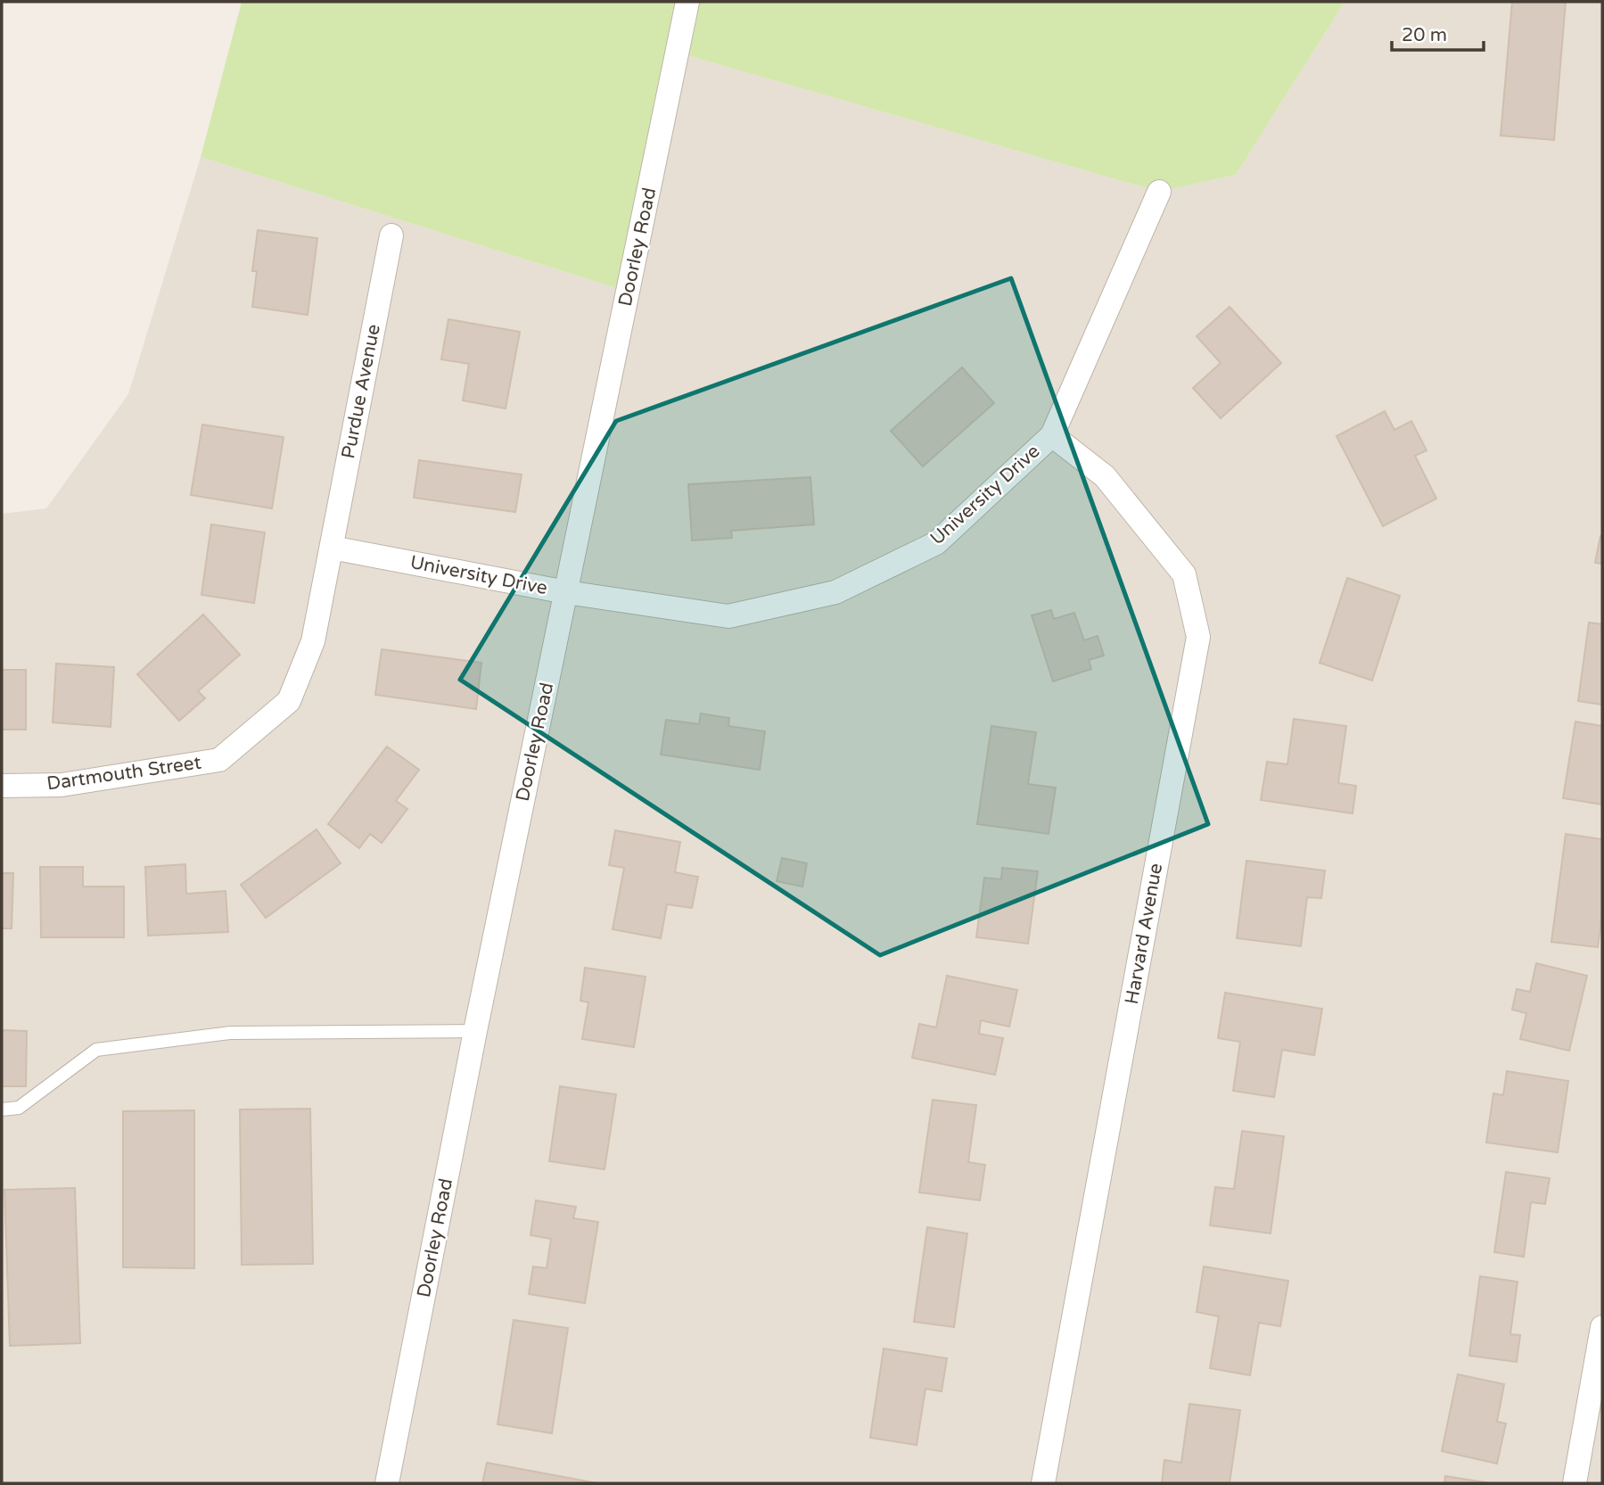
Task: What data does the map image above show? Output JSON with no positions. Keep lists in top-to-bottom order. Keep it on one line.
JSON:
{"streets":{"street":["Doorley Road","Purdue Avenue","University Drive","Dartmouth Street","Harvard Avenue"]},"crossings":[["Doorley Road","University Drive"],["Purdue Avenue","University Drive"],["Purdue Avenue","Dartmouth Street"],["University Drive","Dartmouth Street"],["University Drive","Harvard Avenue"]],"scale_bar":"20 m"}
